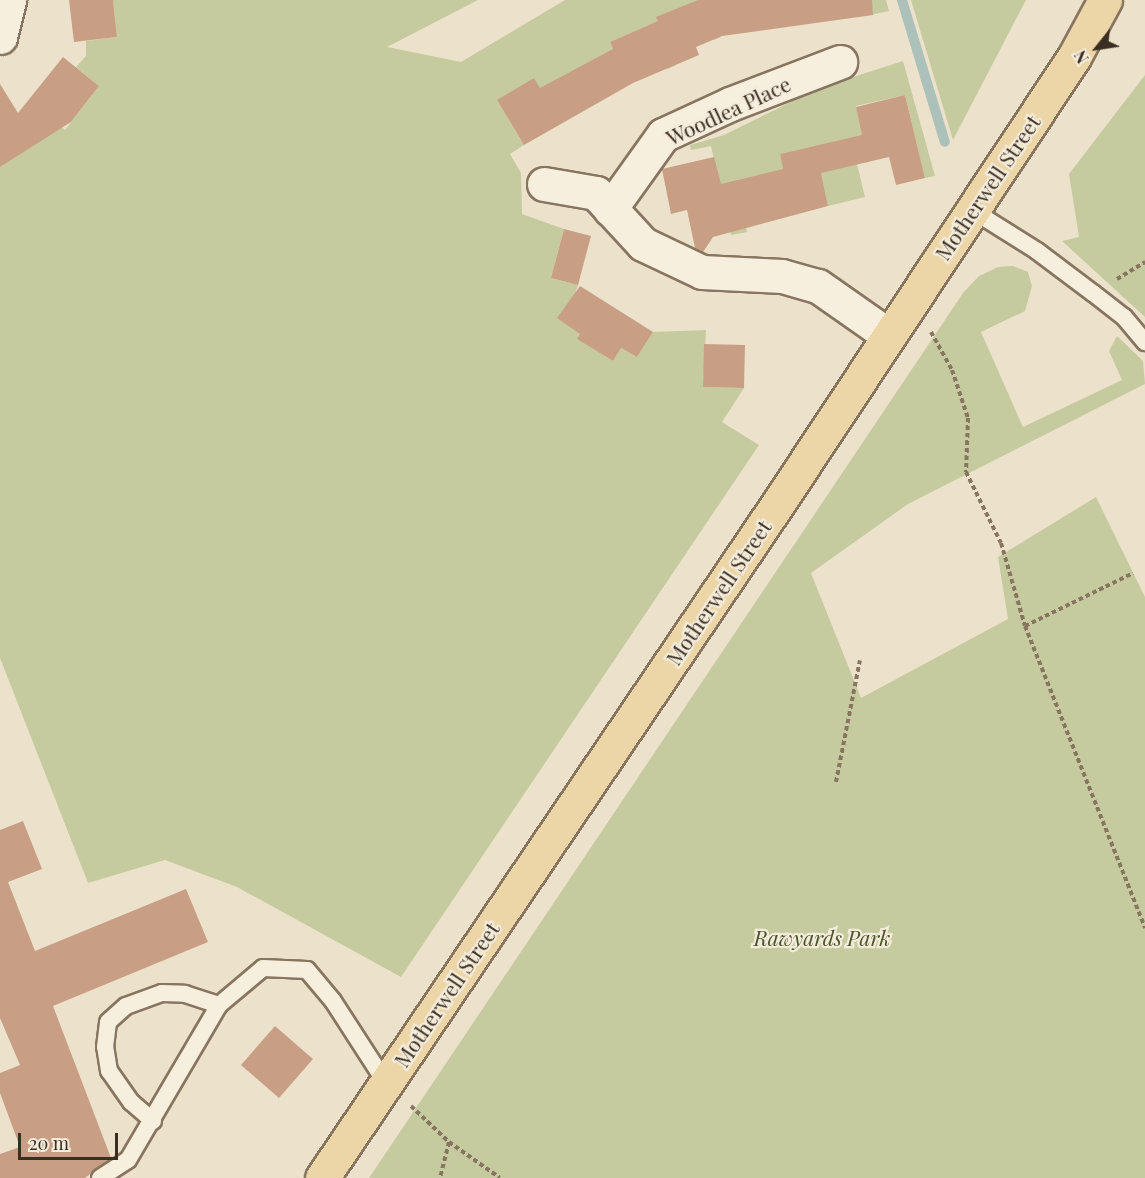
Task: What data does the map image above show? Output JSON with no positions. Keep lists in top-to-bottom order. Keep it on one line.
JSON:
{"streets":{"main road":["Motherwell Street"],"street":["Woodlea Place"]},"parks":["Rawyards Park"],"scale_bar":"20 m","north":"bottom left"}
